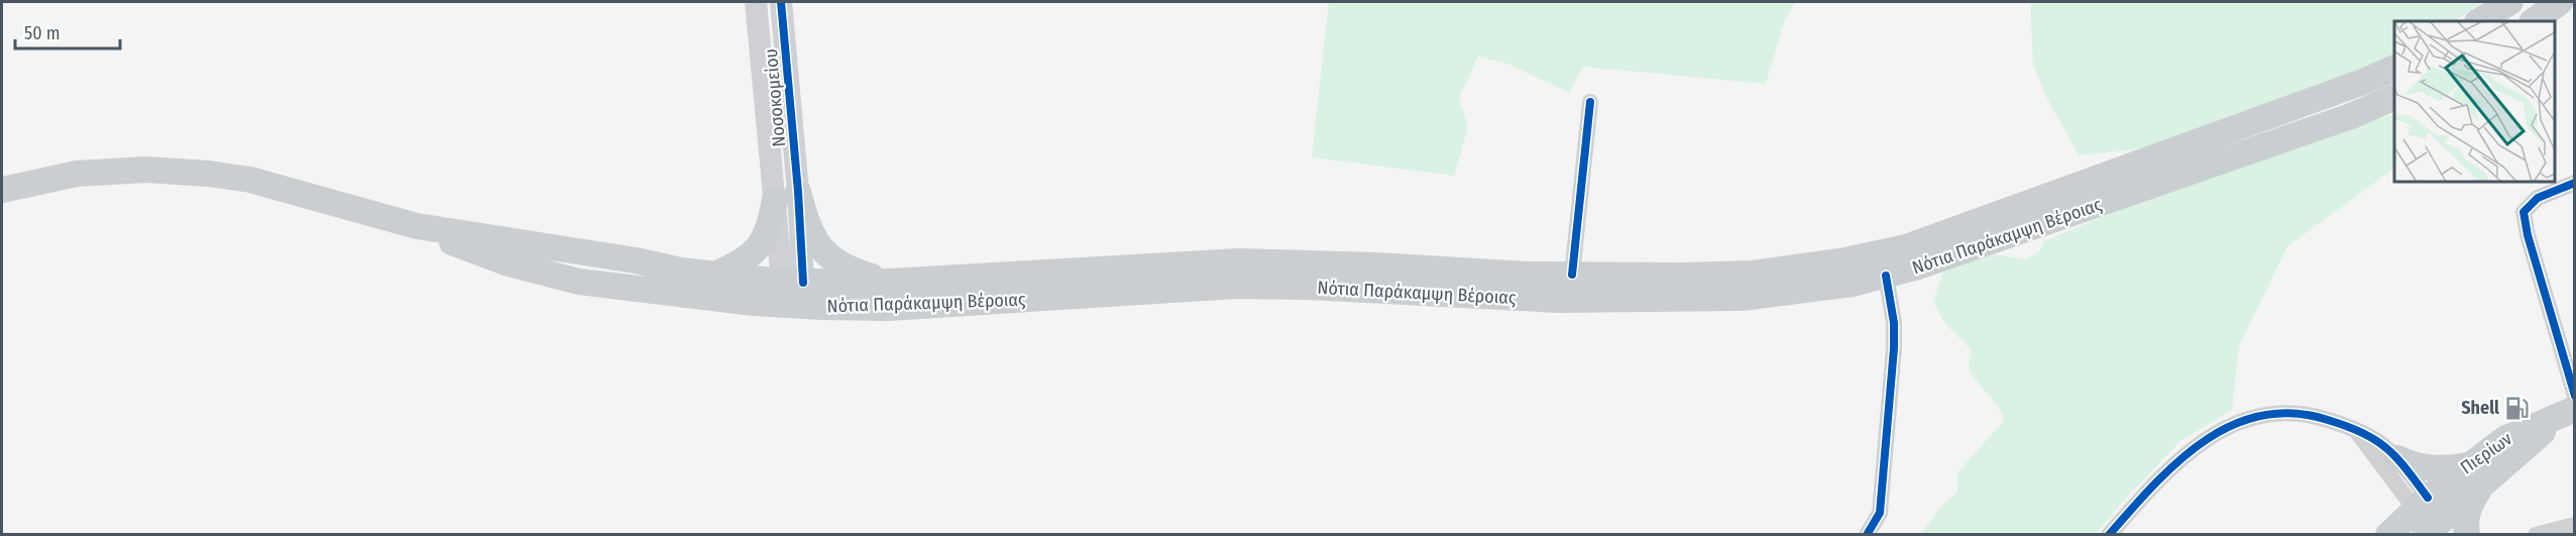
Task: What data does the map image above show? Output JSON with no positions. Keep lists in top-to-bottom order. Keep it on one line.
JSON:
{"streets":{"main road":["Νότια Παράκαμψη Βέροιας","Πιερίων"],"street":["Νοσοκομείου"]},"places":{"fuel station":["Shell"]},"scale_bar":"50 m"}
